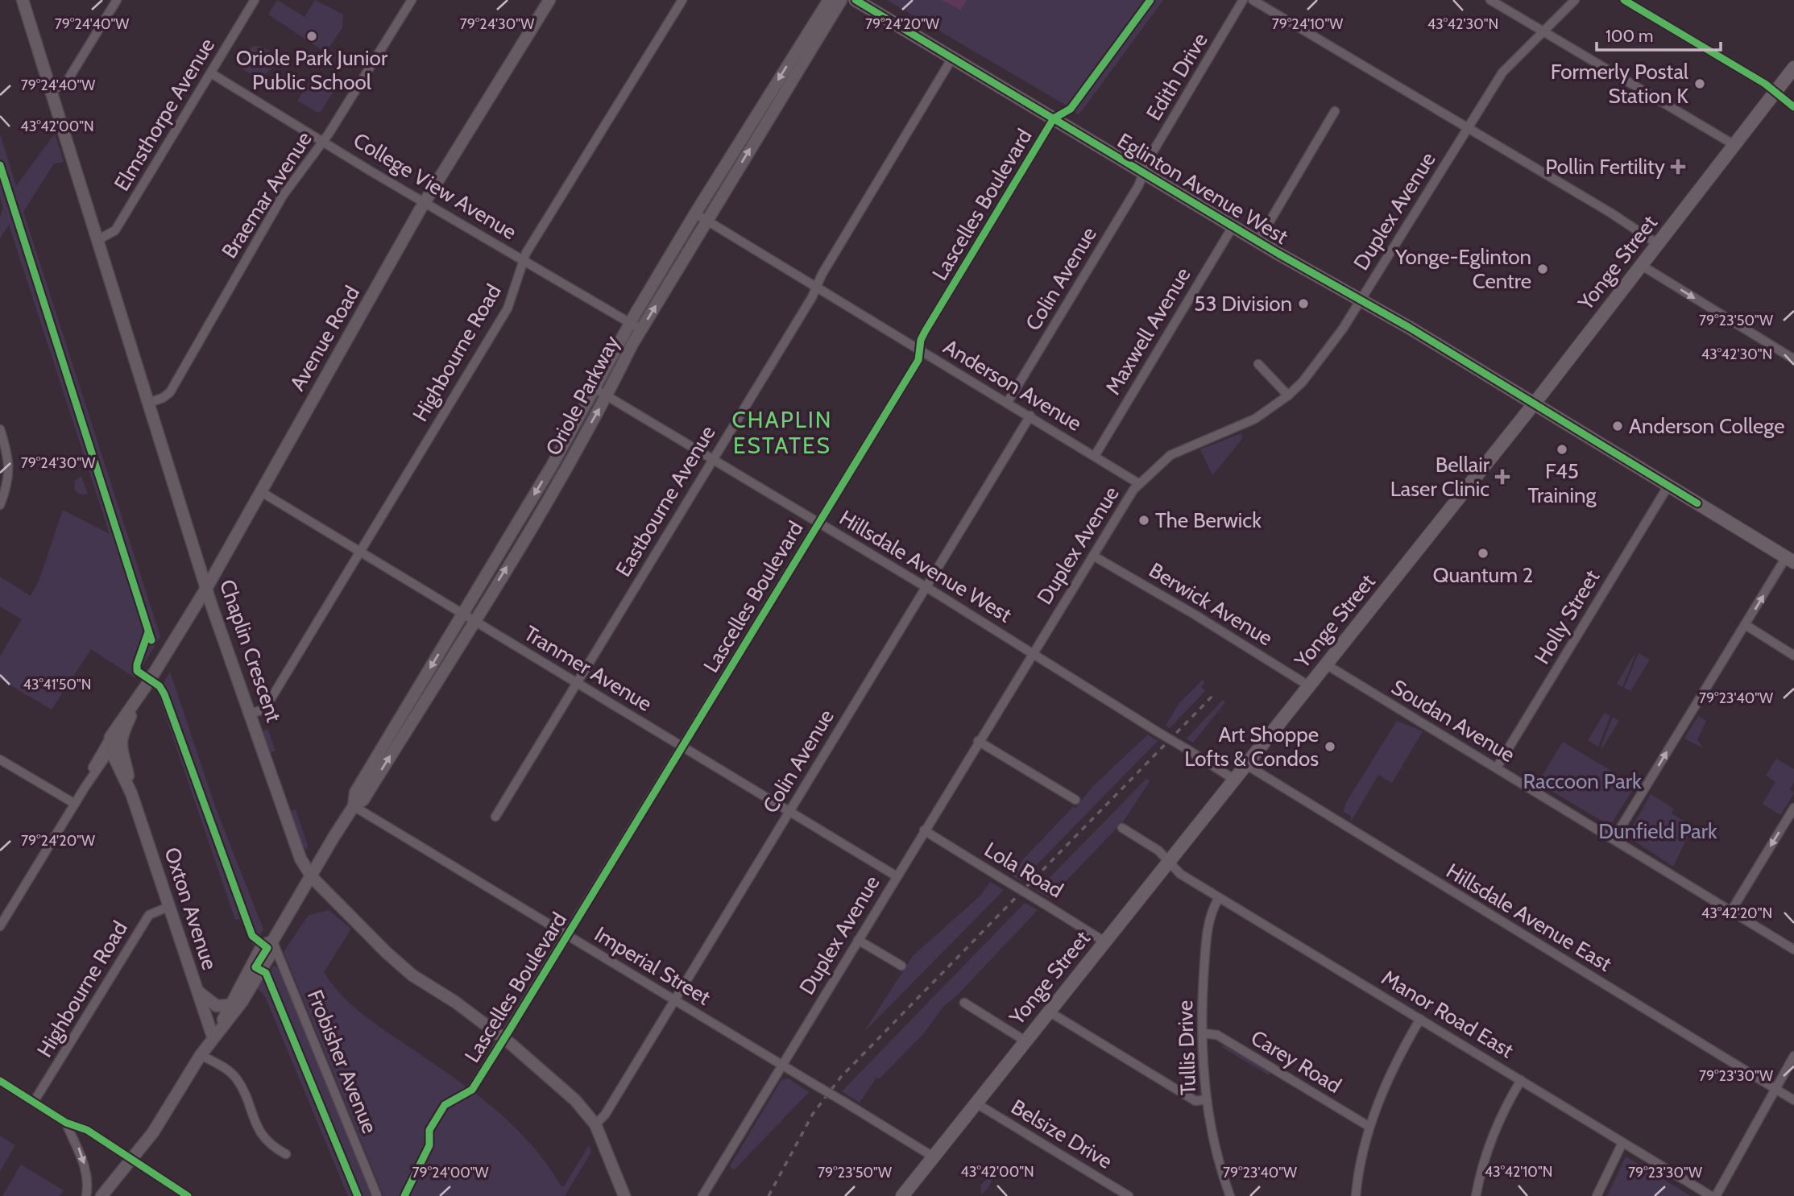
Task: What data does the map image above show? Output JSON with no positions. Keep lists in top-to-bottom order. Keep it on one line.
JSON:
{"streets":{"main road":["Eglinton Avenue West","Yonge Street"],"street":["Edith Drive","Elmsthorpe Avenue","College View Avenue","Braemar Avenue","Lascelles Boulevard","Duplex Avenue","Colin Avenue","Maxwell Avenue","Avenue Road","Highbourne Road","Anderson Avenue","Oriole Parkway","Eastbourne Avenue","Hillsdale Avenue West","Berwick Avenue","Holly Street","Chaplin Crescent","Tranmer Avenue","Soudan Avenue","Lola Road","Oxton Avenue","Hillsdale Avenue East","Imperial Street","Manor Road East","Tullis Drive","Frobisher Avenue","Carey Road","Belsize Drive"]},"crossings":[["Edith Drive","Eglinton Avenue West"],["Edith Drive","Colin Avenue"],["Elmsthorpe Avenue","College View Avenue"],["Elmsthorpe Avenue","Chaplin Crescent"],["College View Avenue","Braemar Avenue"],["College View Avenue","Avenue Road"],["College View Avenue","Highbourne Road"],["College View Avenue","Oriole Parkway"],["Eglinton Avenue West","Lascelles Boulevard"],["Eglinton Avenue West","Duplex Avenue"],["Eglinton Avenue West","Yonge Street"],["Eglinton Avenue West","Colin Avenue"],["Eglinton Avenue West","Maxwell Avenue"],["Eglinton Avenue West","Eastbourne Avenue"],["Eglinton Avenue West","Holly Street"],["Braemar Avenue","Chaplin Crescent"],["Lascelles Boulevard","Anderson Avenue"],["Lascelles Boulevard","Hillsdale Avenue West"],["Lascelles Boulevard","Chaplin Crescent"],["Lascelles Boulevard","Tranmer Avenue"],["Lascelles Boulevard","Imperial Street"],["Duplex Avenue","Anderson Avenue"],["Duplex Avenue","Hillsdale Avenue West"],["Duplex Avenue","Berwick Avenue"],["Duplex Avenue","Tranmer Avenue"],["Duplex Avenue","Lola Road"],["Duplex Avenue","Imperial Street"],["Yonge Street","Hillsdale Avenue West"],["Yonge Street","Berwick Avenue"],["Yonge Street","Soudan Avenue"],["Yonge Street","Lola Road"],["Yonge Street","Hillsdale Avenue East"],["Yonge Street","Imperial Street"],["Yonge Street","Manor Road East"],["Yonge Street","Belsize Drive"],["Colin Avenue","Anderson Avenue"],["Colin Avenue","Hillsdale Avenue West"],["Colin Avenue","Chaplin Crescent"],["Colin Avenue","Tranmer Avenue"],["Colin Avenue","Imperial Street"],["Maxwell Avenue","Anderson Avenue"],["Avenue Road","Chaplin Crescent"],["Avenue Road","Tranmer Avenue"],["Avenue Road","Oxton Avenue"],["Highbourne Road","Chaplin Crescent"],["Highbourne Road","Tranmer Avenue"],["Highbourne Road","Oxton Avenue"],["Anderson Avenue","Oriole Parkway"],["Anderson Avenue","Eastbourne Avenue"],["Oriole Parkway","Hillsdale Avenue West"],["Oriole Parkway","Chaplin Crescent"],["Oriole Parkway","Tranmer Avenue"],["Oriole Parkway","Oxton Avenue"],["Oriole Parkway","Imperial Street"],["Oriole Parkway","Frobisher Avenue"],["Eastbourne Avenue","Hillsdale Avenue West"],["Eastbourne Avenue","Tranmer Avenue"],["Holly Street","Soudan Avenue"],["Manor Road East","Tullis Drive"],["Tullis Drive","Carey Road"]],"districts":["CHAPLIN ESTATES"],"parks":["Raccoon Park","Dunfield Park"],"places":{"other":["Oriole Park Junior Public School","Formerly Postal Station K","Yonge-Eglinton Centre","53 Division","Anderson College","F45 Training","The Berwick","Quantum 2","Art Shoppe Lofts & Condos"],"health":["Pollin Fertility","Bellair Laser Clinic"]},"scale_bar":"100 m","coordinates":["79°24'40\"W","79°24'30\"W","79°24'20\"W","79°24'10\"W","43°42'30\"N","43°42'00\"N","79°23'50\"W","43°41'50\"N","79°23'40\"W","43°42'20\"N","79°23'30\"W","43°42'10\"N","79°24'00\"W"]}
